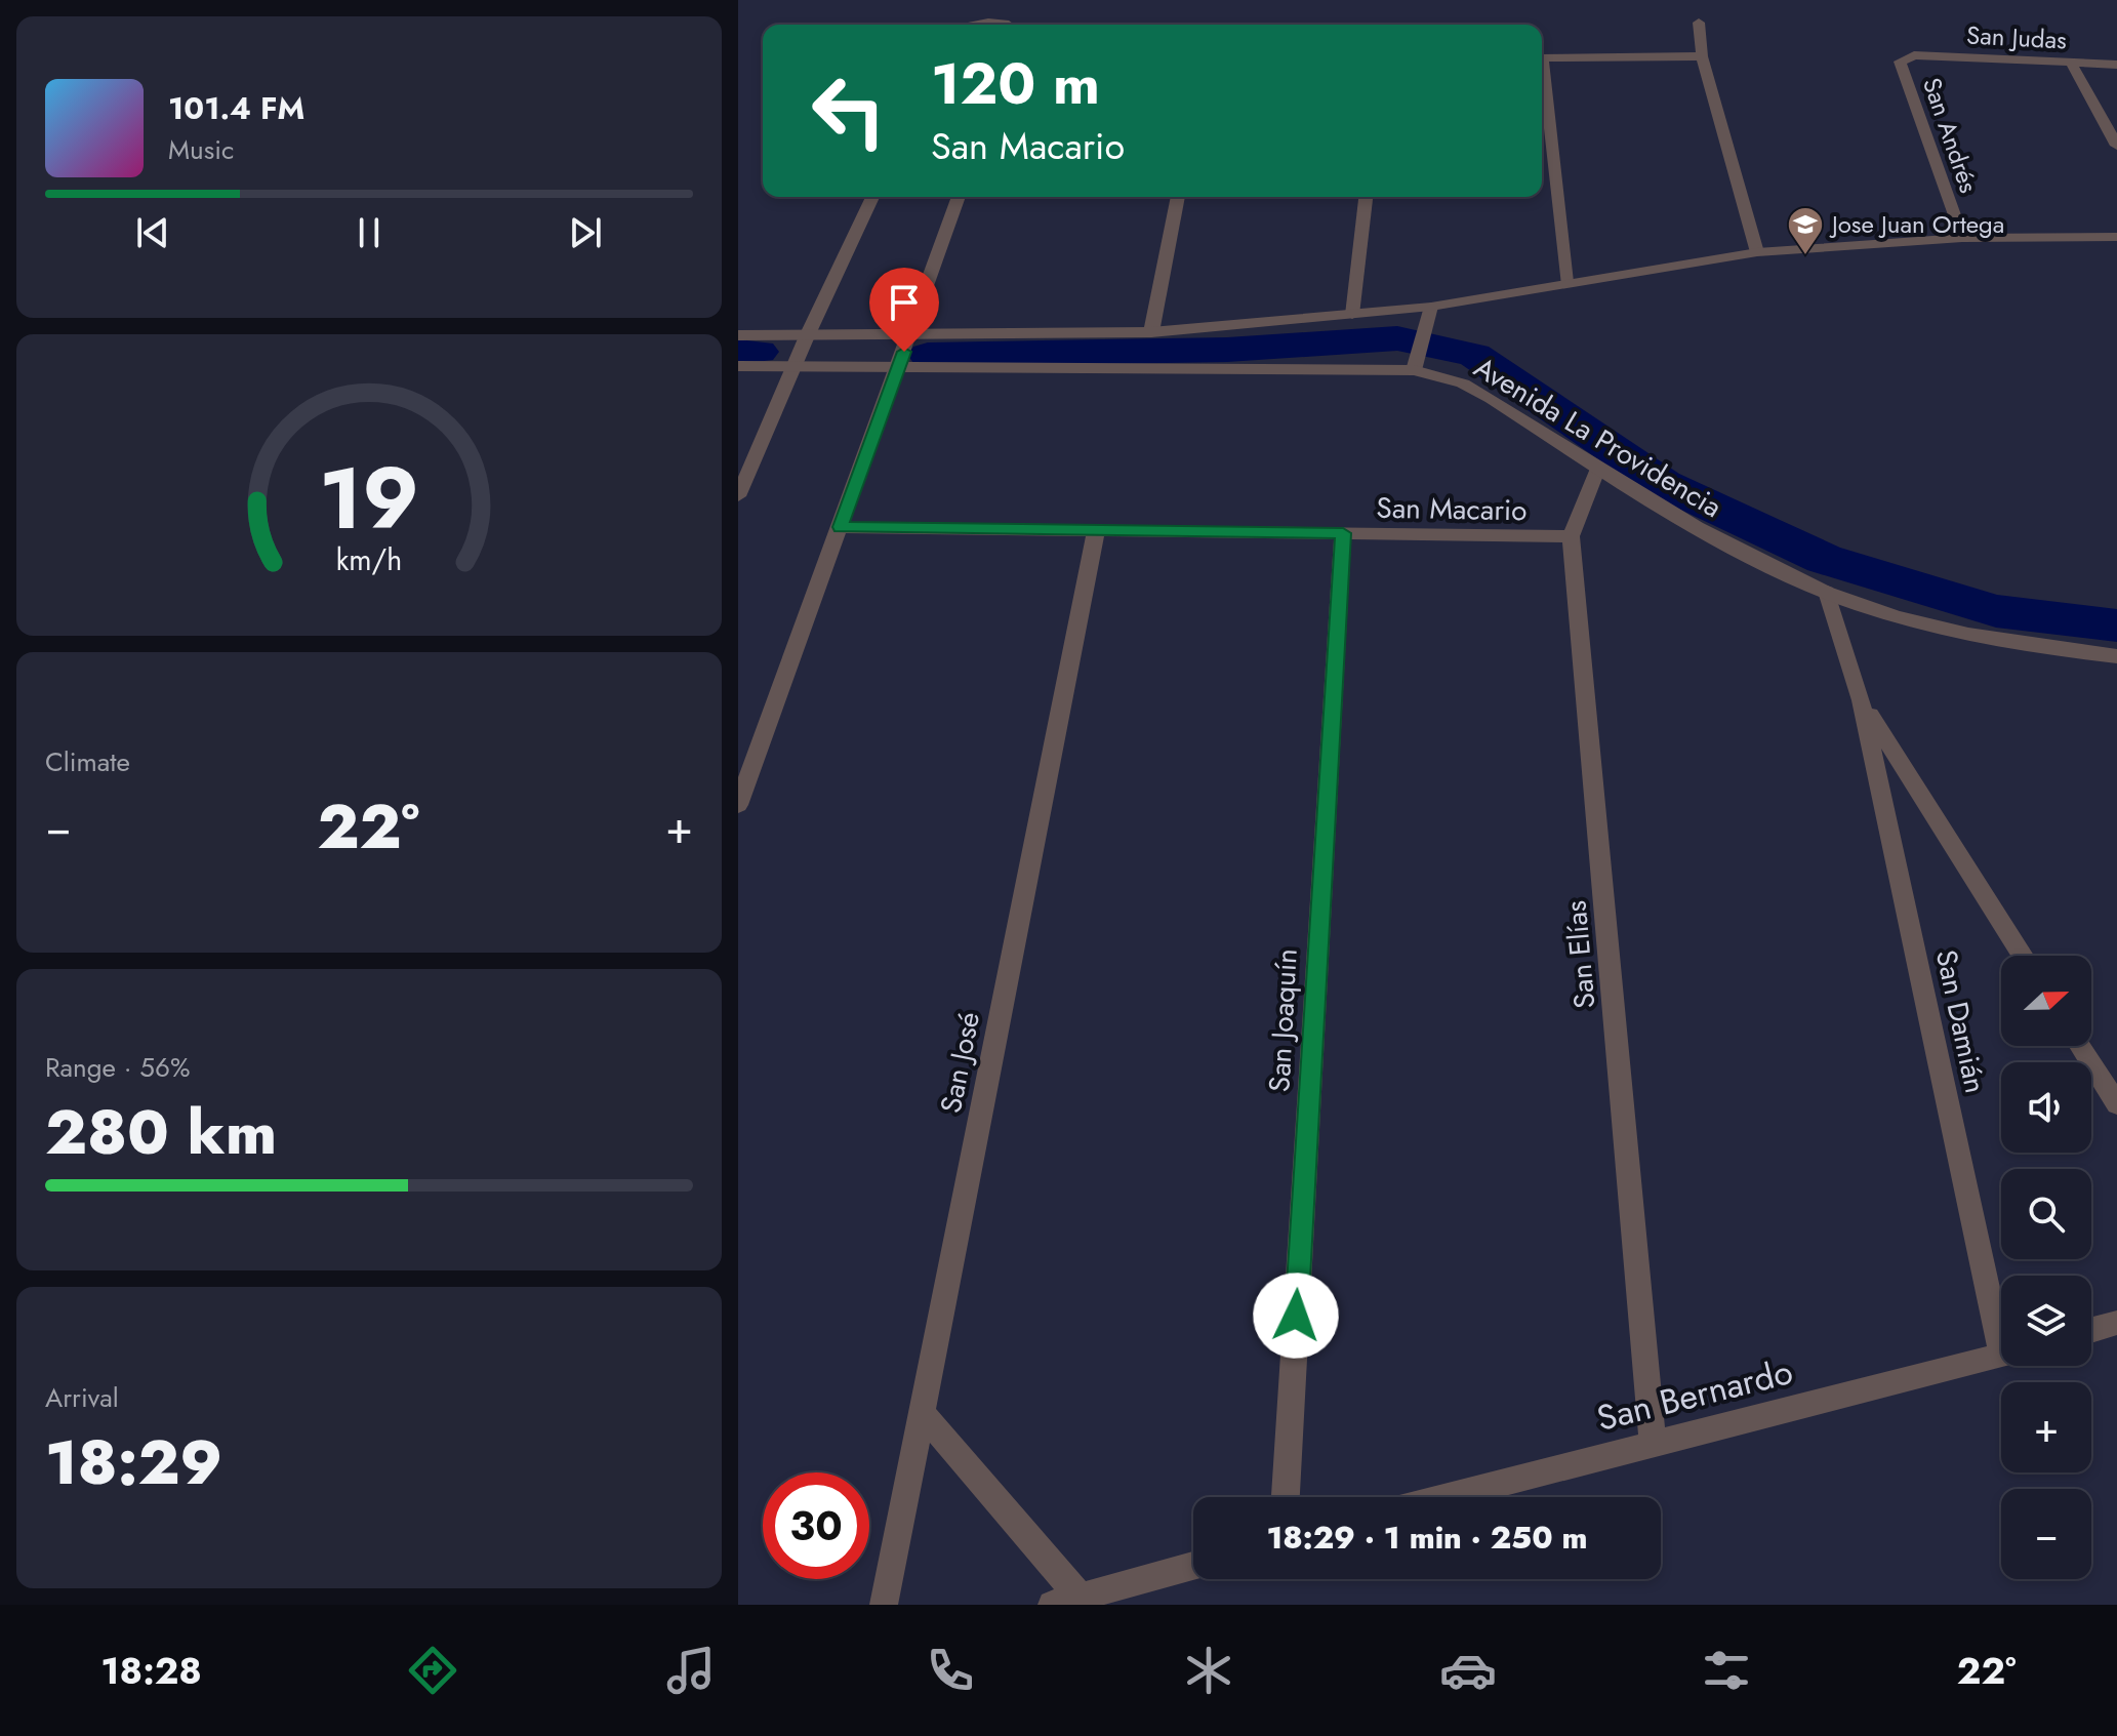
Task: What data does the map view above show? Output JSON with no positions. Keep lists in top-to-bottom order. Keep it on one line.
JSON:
{"streets":{"street":["San Judas","San Andrés","Avenida La Providencia","San Macario","San Elías","San Joaquín","San Damián","San José","San Bernardo"]},"crossings":[["San Judas","San Andrés"],["Avenida La Providencia","San Elías"],["Avenida La Providencia","San Damián"],["San Macario","San Elías"],["San Macario","San Joaquín"],["San Macario","San José"],["San Elías","San Bernardo"]],"places":{"school or university":["Jose Juan Ortega"]},"north":"right","page":{"turn":["120 m","San Macario"],"song":["101.4 FM","Music"],"tile":["Climate",["Range · 56%","280 km"],["Arrival","18:29"]],"heat":["−","22°","+"],"map_buttons":["+","−"],"limit":"30","trip":"18:29 · 1 min · 250 m","tabs":["18:28","22°"],"gauge":["19","km/h"]}}
